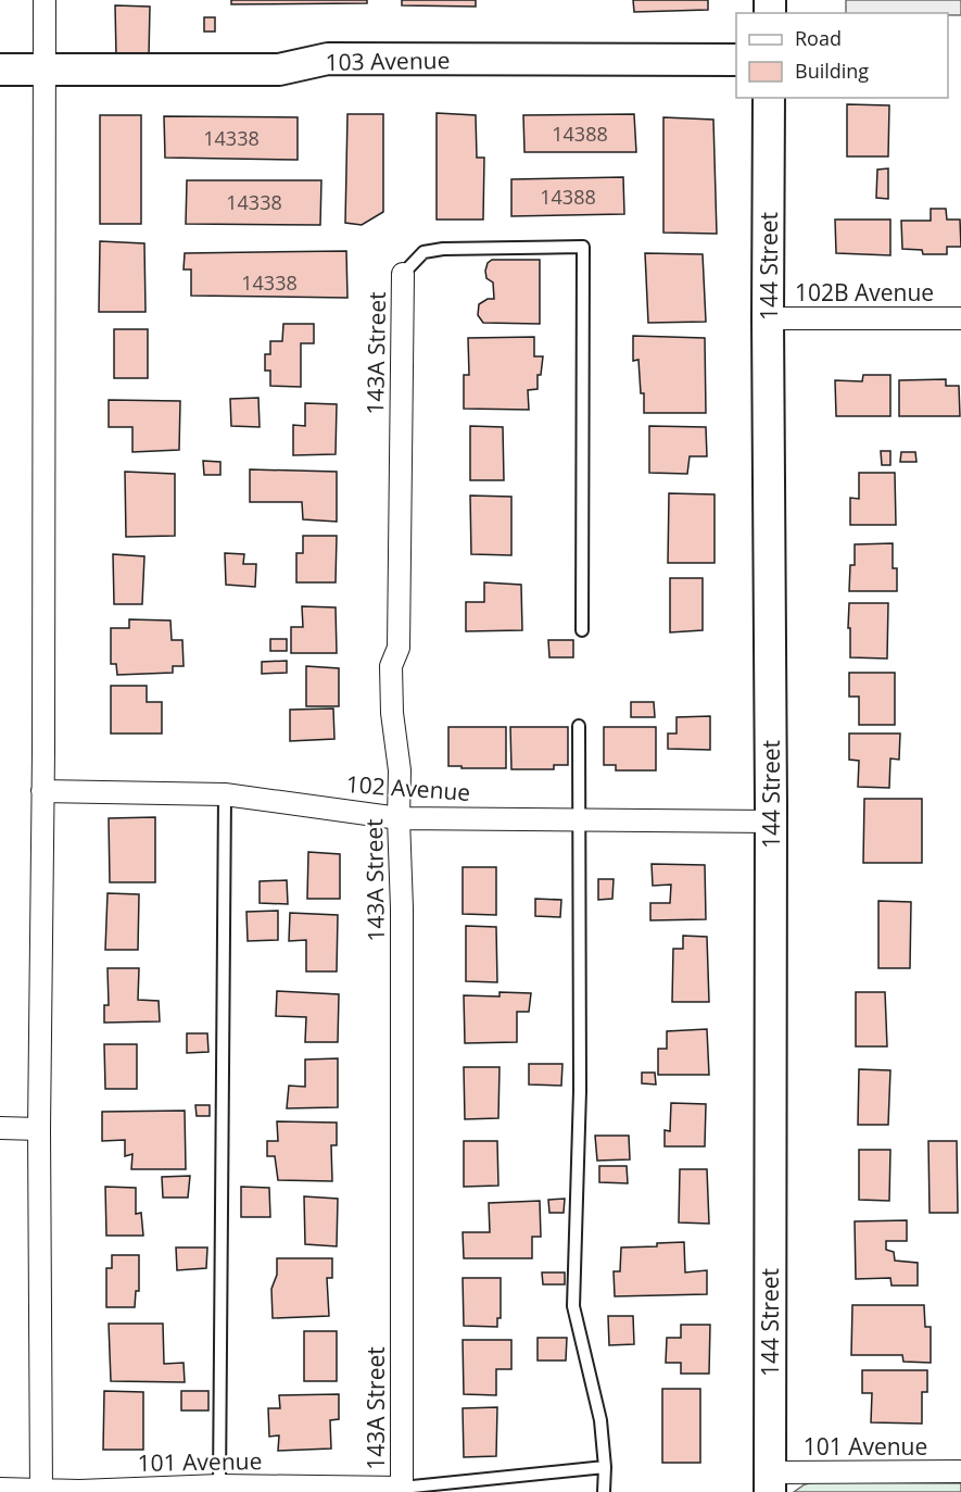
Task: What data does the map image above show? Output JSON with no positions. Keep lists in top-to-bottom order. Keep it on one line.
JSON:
{"streets":{"main road":["103 Avenue","144 Street"],"street":["102B Avenue","143A Street","102 Avenue","101 Avenue"]},"crossings":[["144 Street","102B Avenue"],["144 Street","102 Avenue"],["144 Street","101 Avenue"],["143A Street","102 Avenue"],["143A Street","101 Avenue"]],"house_numbers":["14388","14338","14388","14338","14338"],"legend":["Road","Building"]}
